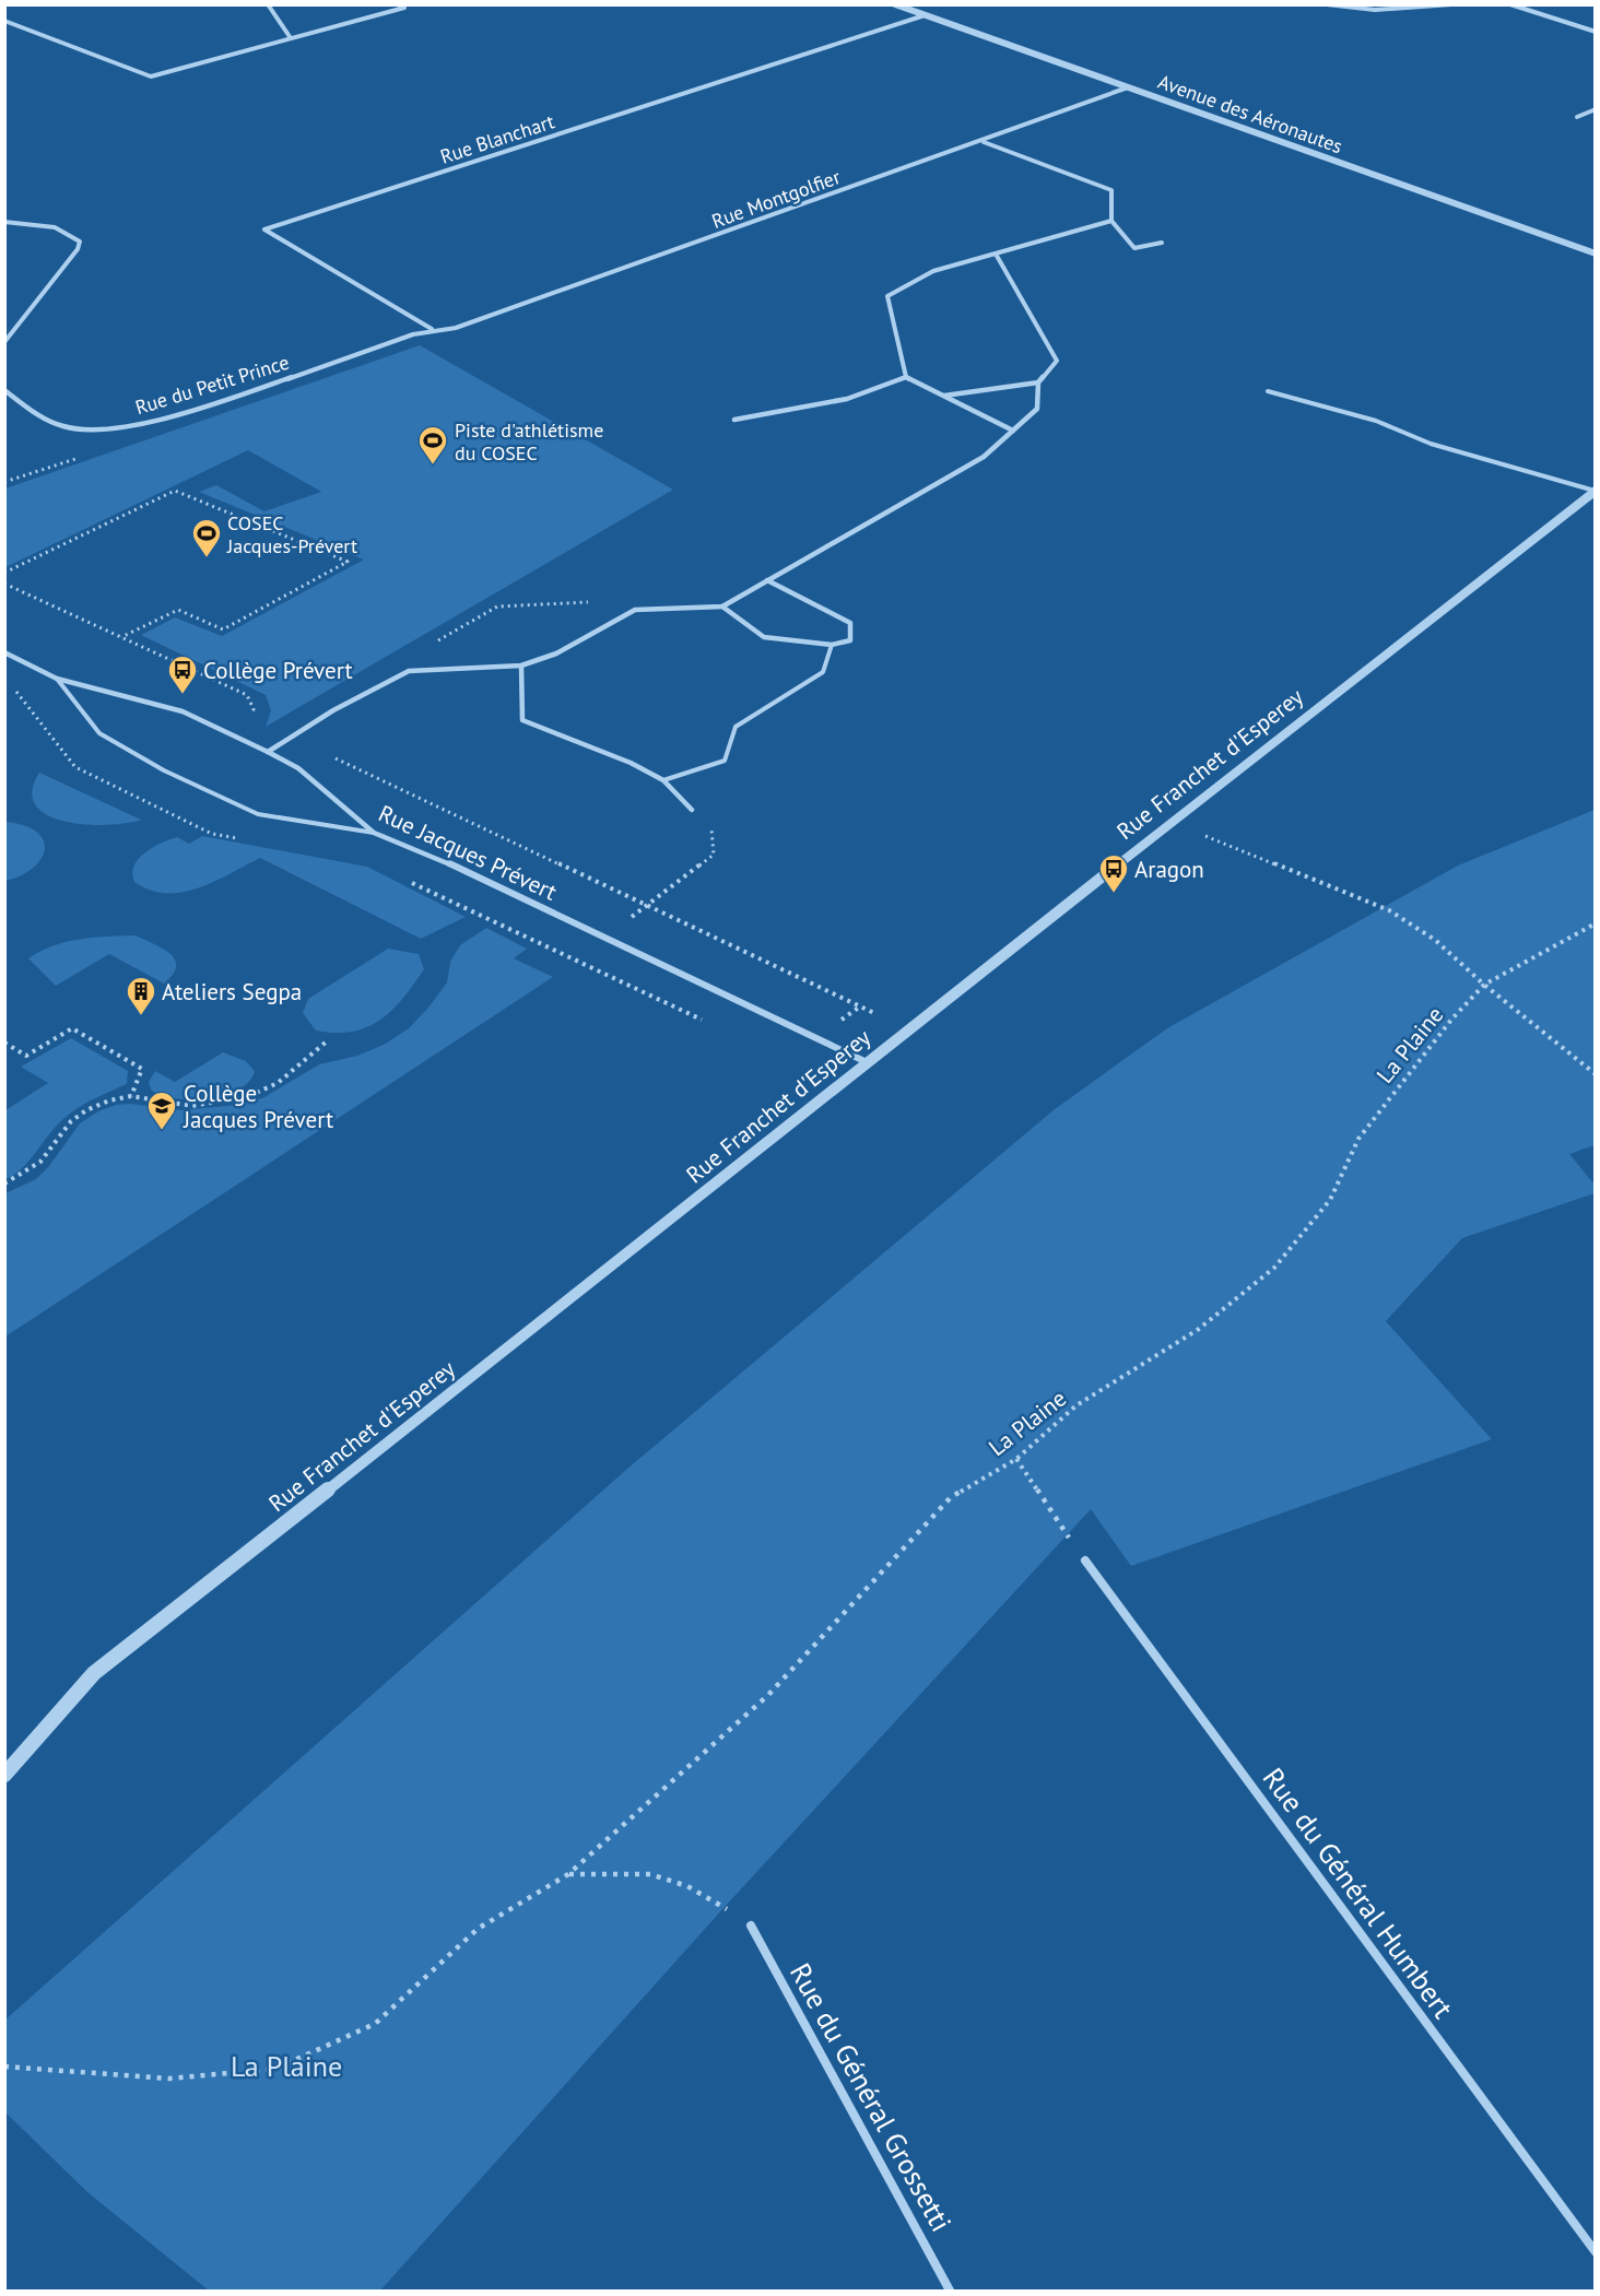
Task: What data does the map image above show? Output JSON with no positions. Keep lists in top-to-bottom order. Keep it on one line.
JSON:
{"streets":{"street":["Avenue des Aéronautes","Rue Blanchart","Rue Montgolfier","Rue du Petit Prince","Rue Franchet d'Esperey","Rue Jacques Prévert","Rue du Général Humbert","Rue du Général Grossetti"],"path":["La Plaine"]},"crossings":[["Avenue des Aéronautes","Rue Blanchart"],["Avenue des Aéronautes","Rue Montgolfier"],["Rue Blanchart","Rue Montgolfier"],["Rue Blanchart","Rue du Petit Prince"],["Rue Montgolfier","Rue du Petit Prince"],["Rue Franchet d'Esperey","Rue Jacques Prévert"]],"parks":["La Plaine"],"places":{"sports":["Piste d'athlétisme du COSEC","COSEC Jacques-Prévert"],"bus stop":["Collège Prévert","Aragon"],"building":["Ateliers Segpa"],"school or university":["Collège Jacques Prévert"]}}
